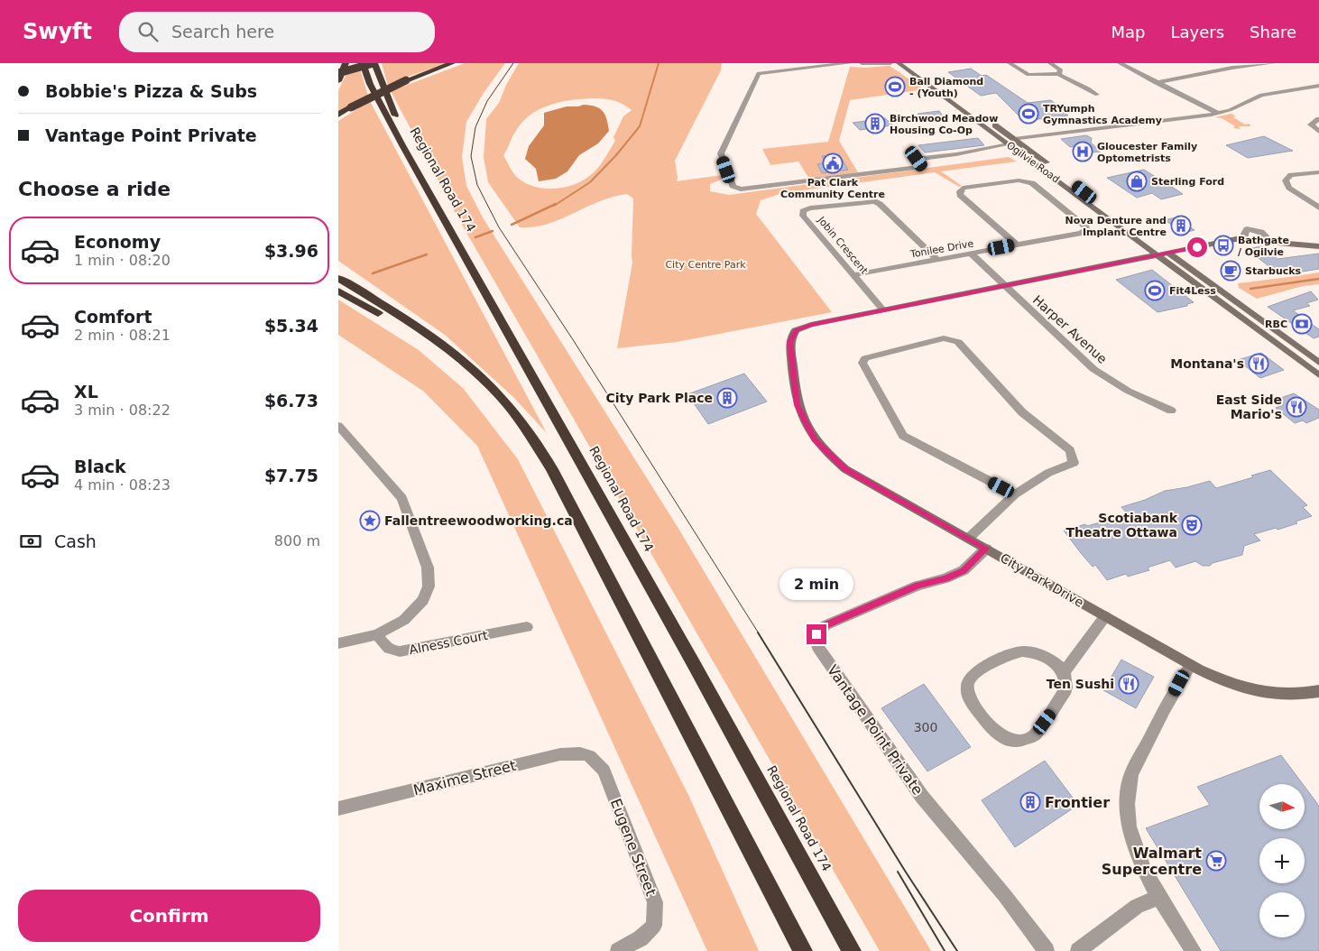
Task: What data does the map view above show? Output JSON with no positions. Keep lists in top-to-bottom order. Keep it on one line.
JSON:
{"streets":{"highway":["Regional Road 174"],"main road":["Ogilvie Road","City Park Drive"],"street":["Jobin Crescent","Tonilee Drive","Harper Avenue","Alness Court","Vantage Point Private","Maxime Street","Eugene Street"]},"crossings":[["Ogilvie Road","City Park Drive"],["Jobin Crescent","Tonilee Drive"],["Jobin Crescent","City Park Drive"],["Tonilee Drive","Harper Avenue"],["Harper Avenue","City Park Drive"],["City Park Drive","Vantage Point Private"],["Maxime Street","Eugene Street"]],"parks":["City Centre Park"],"places":{"sports":["Ball Diamond - (Youth)","TRYumph Gymnastics Academy","Fit4Less"],"building":["Birchwood Meadow Housing Co-Op","Nova Denture and Implant Centre","City Park Place","Frontier"],"hospital":["Gloucester Family Optometrists"],"public building":["Pat Clark Community Centre"],"shop":["Sterling Ford"],"bus stop":["Bathgate / Ogilvie"],"cafe":["Starbucks"],"bank":["RBC"],"restaurant":["Montana's","East Side Mario's","Ten Sushi"],"place":["Fallentreewoodworking.ca"],"theatre":["Scotiabank Theatre Ottawa"],"supermarket":["Walmart Supercentre"]},"house_numbers":["300"],"north":"right","page":{"header":"Swyft","search":"Search here","nav":["Map","Layers","Share"],"banner":["Bobbie's Pizza & Subs","Vantage Point Private"],"heading":"Choose a ride","list":[{"name":"Economy","note":"1 min · 08:20","value":"$3.96"},{"name":"Comfort","note":"2 min · 08:21","value":"$5.34"},{"name":"XL","note":"3 min · 08:22","value":"$6.73"},{"name":"Black","note":"4 min · 08:23","value":"$7.75"}],"pay":["Cash","800 m"],"bubble":"2 min","map_buttons":["+","−"],"buttons":"Confirm"}}
